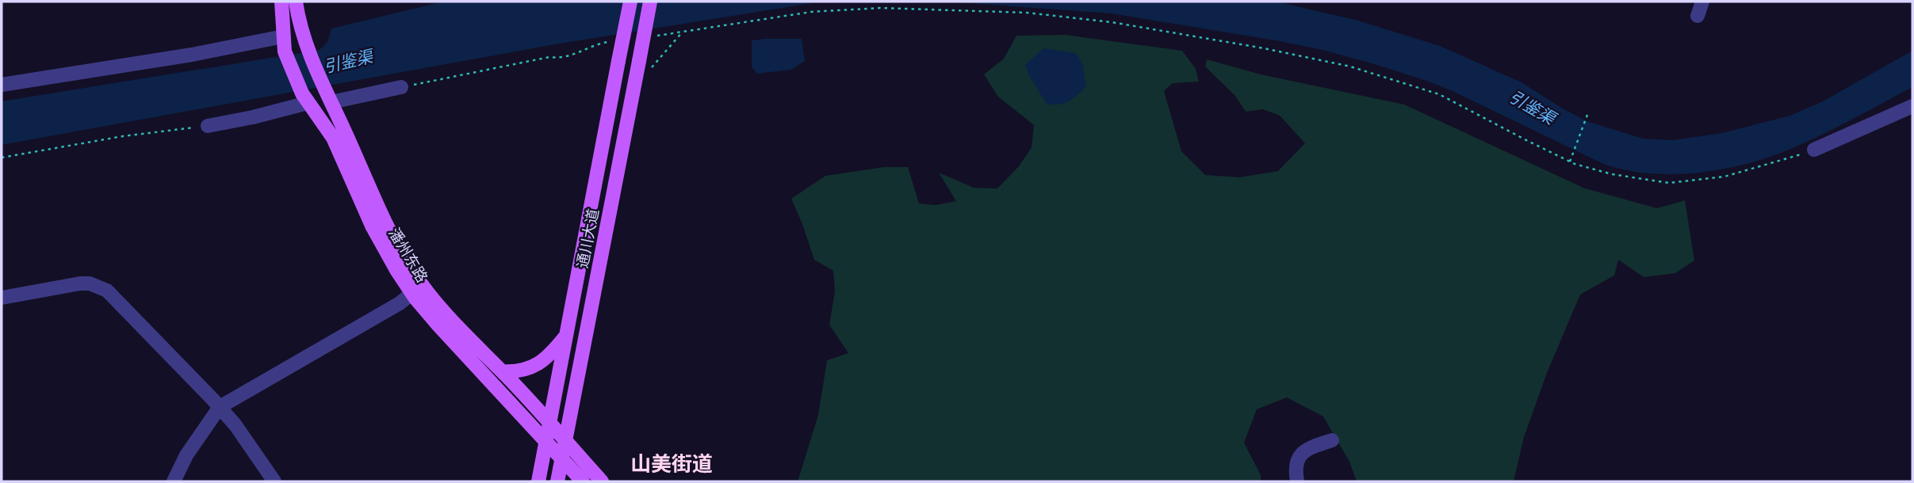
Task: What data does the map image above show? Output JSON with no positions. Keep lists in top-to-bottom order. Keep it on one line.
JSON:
{"streets":{"main road":["通川大道","潘州东路"]},"crossings":[["通川大道","潘州东路"]],"districts":["山美街道"],"water":["引鉴渠"]}
